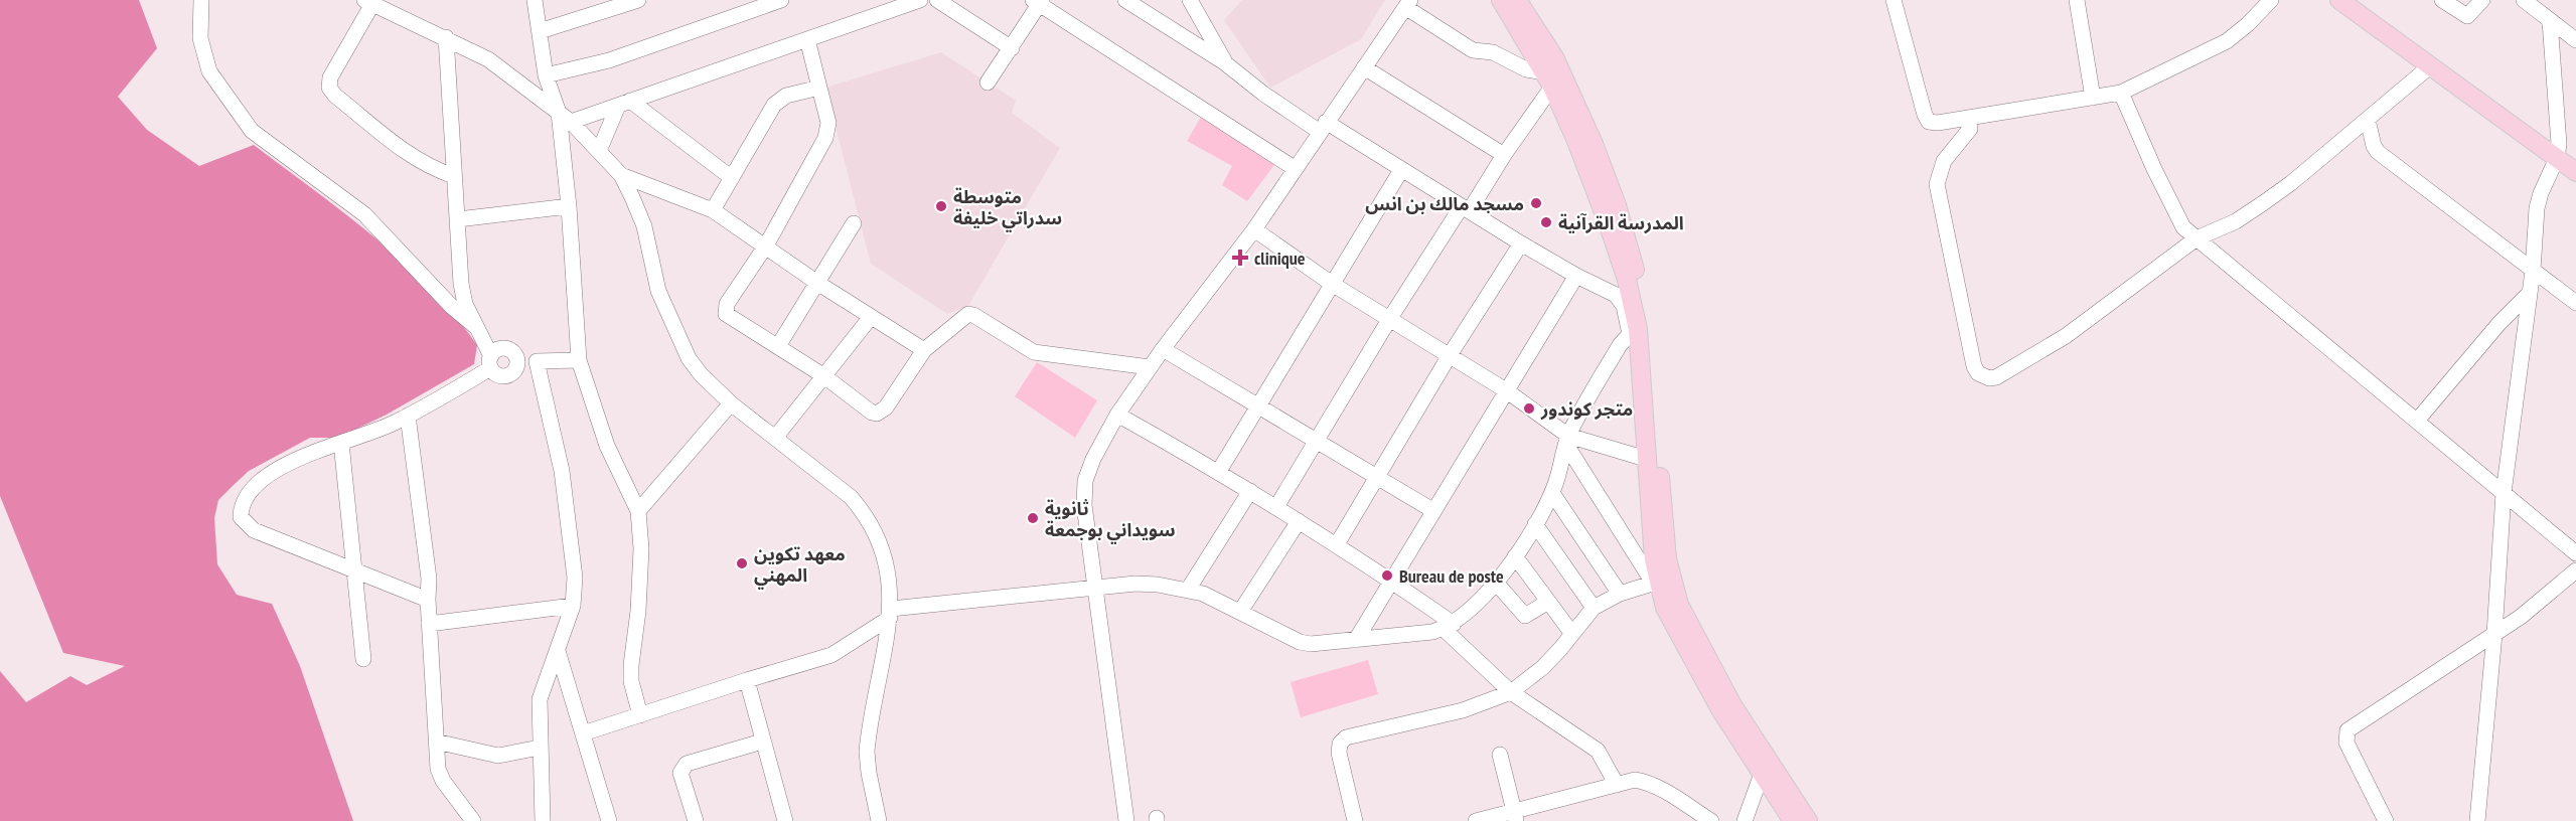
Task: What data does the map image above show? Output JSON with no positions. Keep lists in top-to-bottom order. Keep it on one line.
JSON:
{"places":{"other":["مسجد مالك بن انس","متوسطة سدراتي خليفة","المدرسة القرآنية","متجر كوندور","ثانوية سويداني بوجمعة","معهد تكوين المهني","Bureau de poste"],"health":["clinique"]}}
